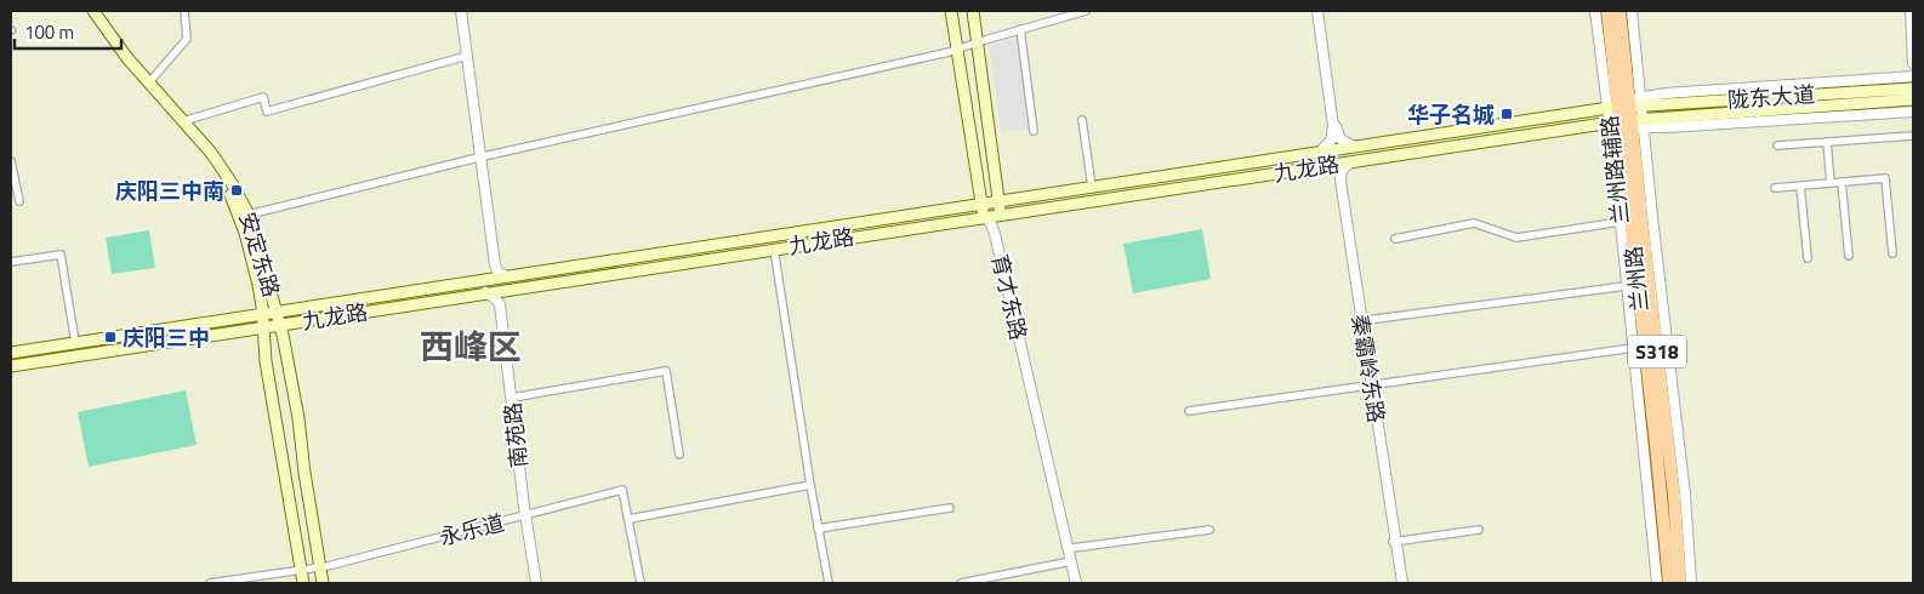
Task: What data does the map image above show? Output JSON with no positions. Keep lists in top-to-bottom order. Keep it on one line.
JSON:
{"streets":{"main road":["陇东大道","九龙路","安定东路","兰州路","育才东路","S318"],"street":["兰州路辅路","秦霸岭东路","南苑路","永乐道"]},"crossings":[["陇东大道","九龙路"],["陇东大道","兰州路辅路"],["陇东大道","兰州路"],["九龙路","兰州路辅路"],["九龙路","安定东路"],["九龙路","兰州路"],["九龙路","育才东路"],["九龙路","秦霸岭东路"],["九龙路","南苑路"],["兰州路辅路","兰州路"],["安定东路","永乐道"],["南苑路","永乐道"]],"districts":["西峰区"],"places":{"transit":["华子名城","庆阳三中南","庆阳三中"]},"scale_bar":"100 m"}
